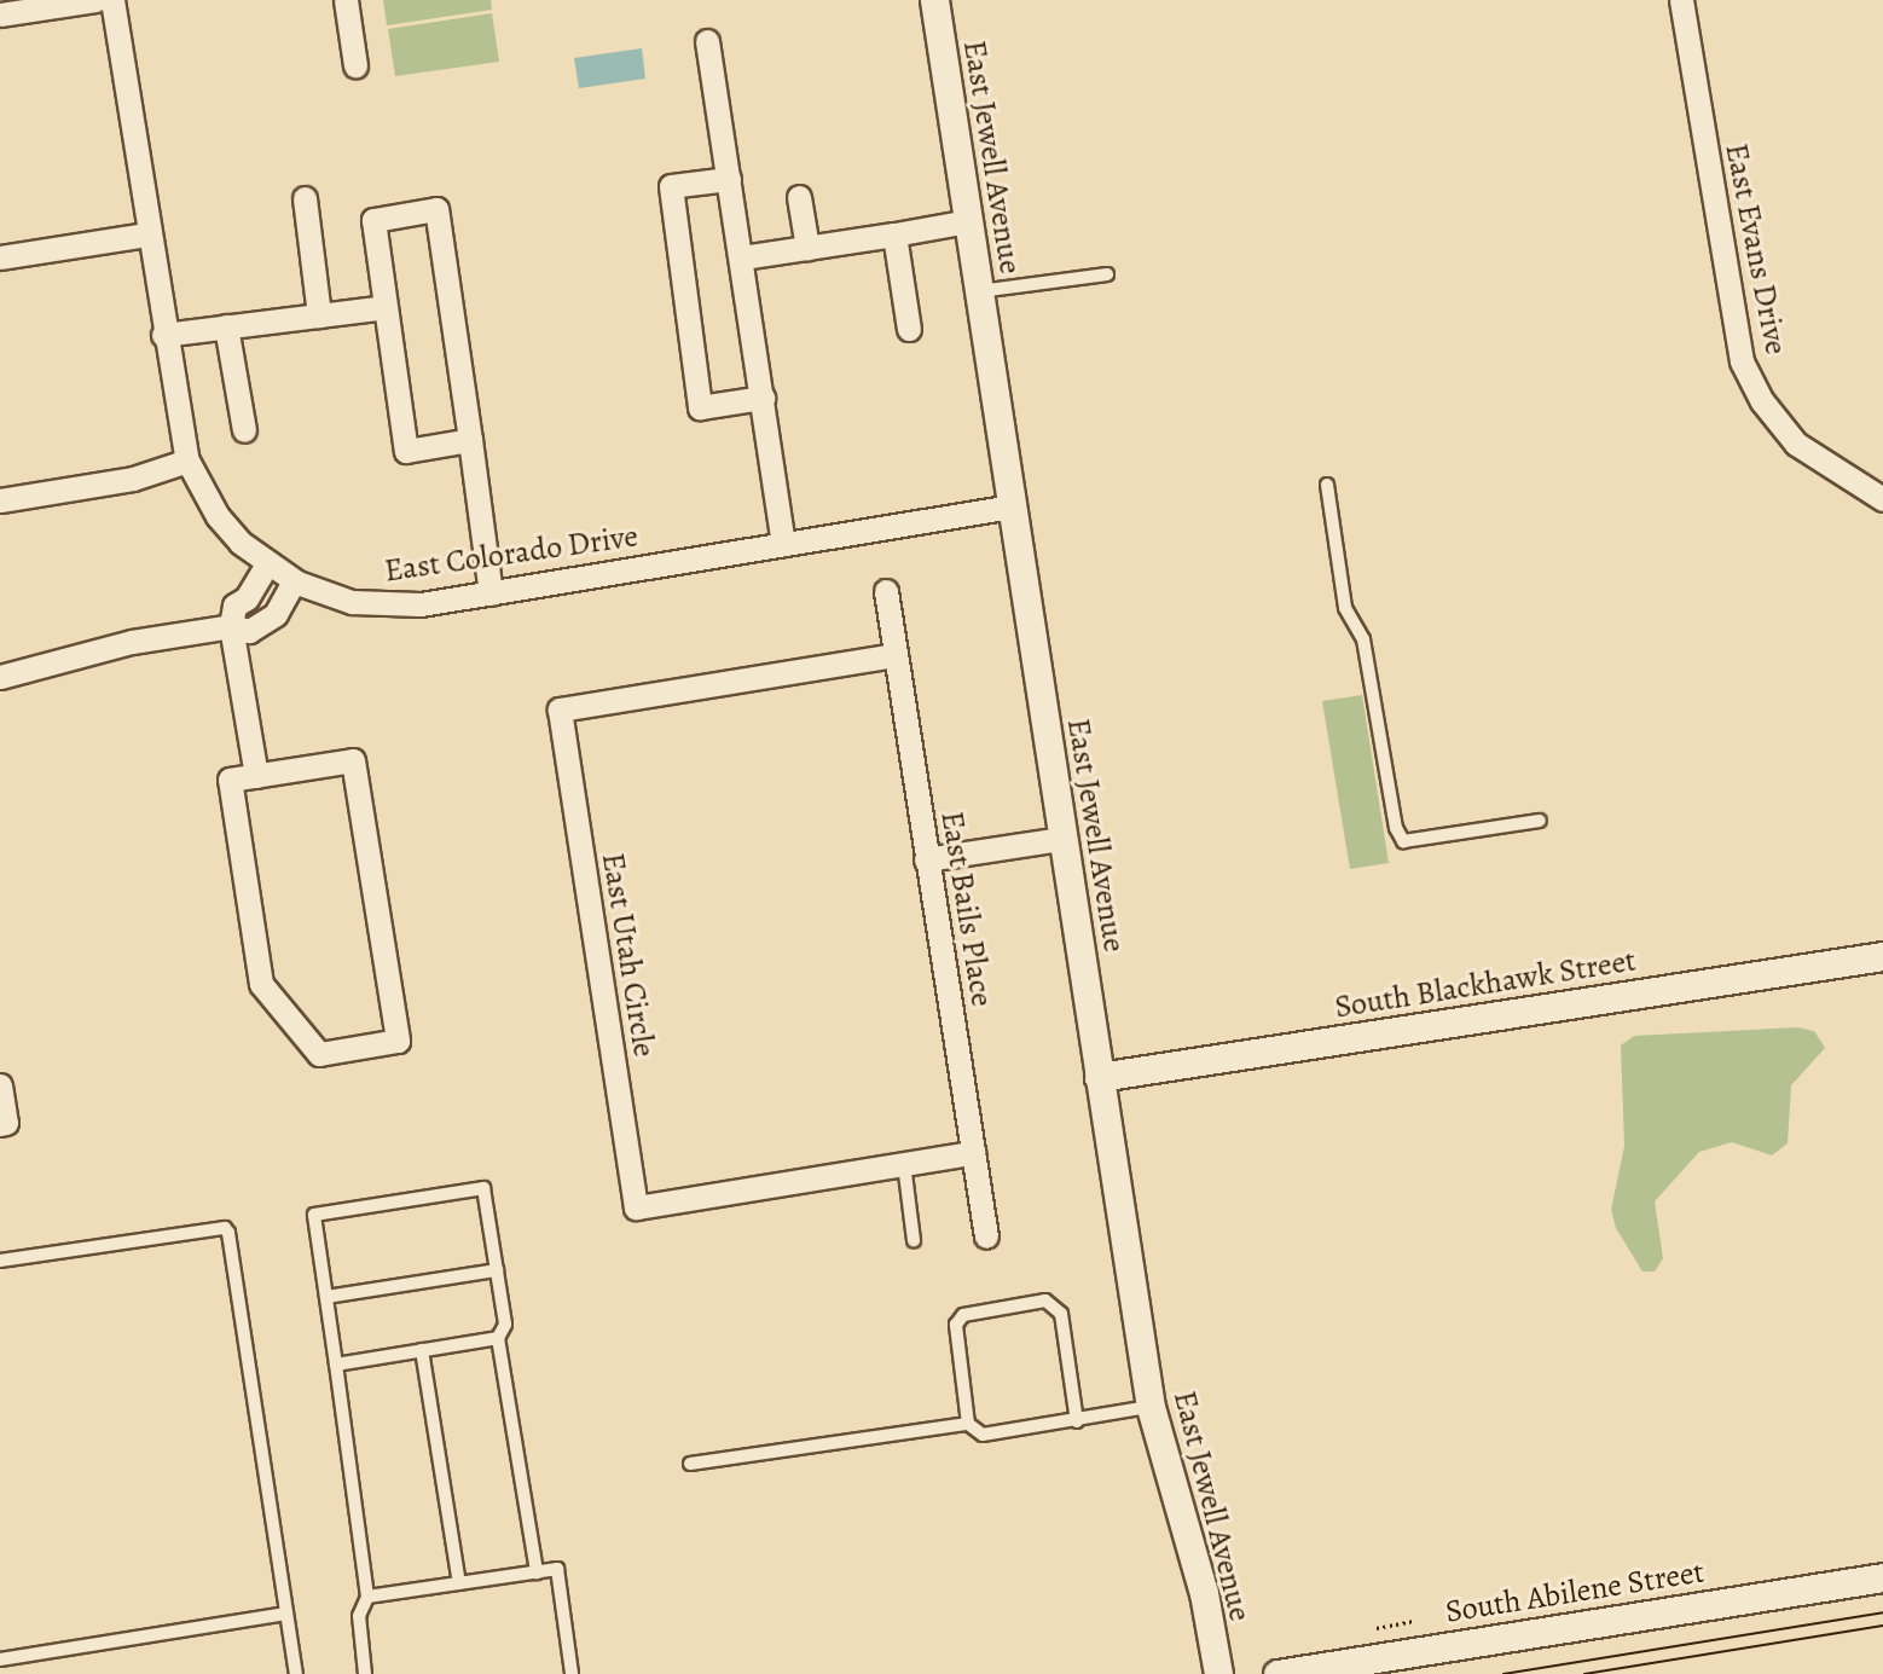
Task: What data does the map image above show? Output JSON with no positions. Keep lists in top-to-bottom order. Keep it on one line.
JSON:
{"streets":{"street":["East Jewell Avenue","East Evans Drive","East Colorado Drive","East Bails Place","East Utah Circle","South Blackhawk Street","South Abilene Street"]},"crossings":[["East Jewell Avenue","East Colorado Drive"],["East Jewell Avenue","South Blackhawk Street"],["East Bails Place","East Utah Circle"]]}
